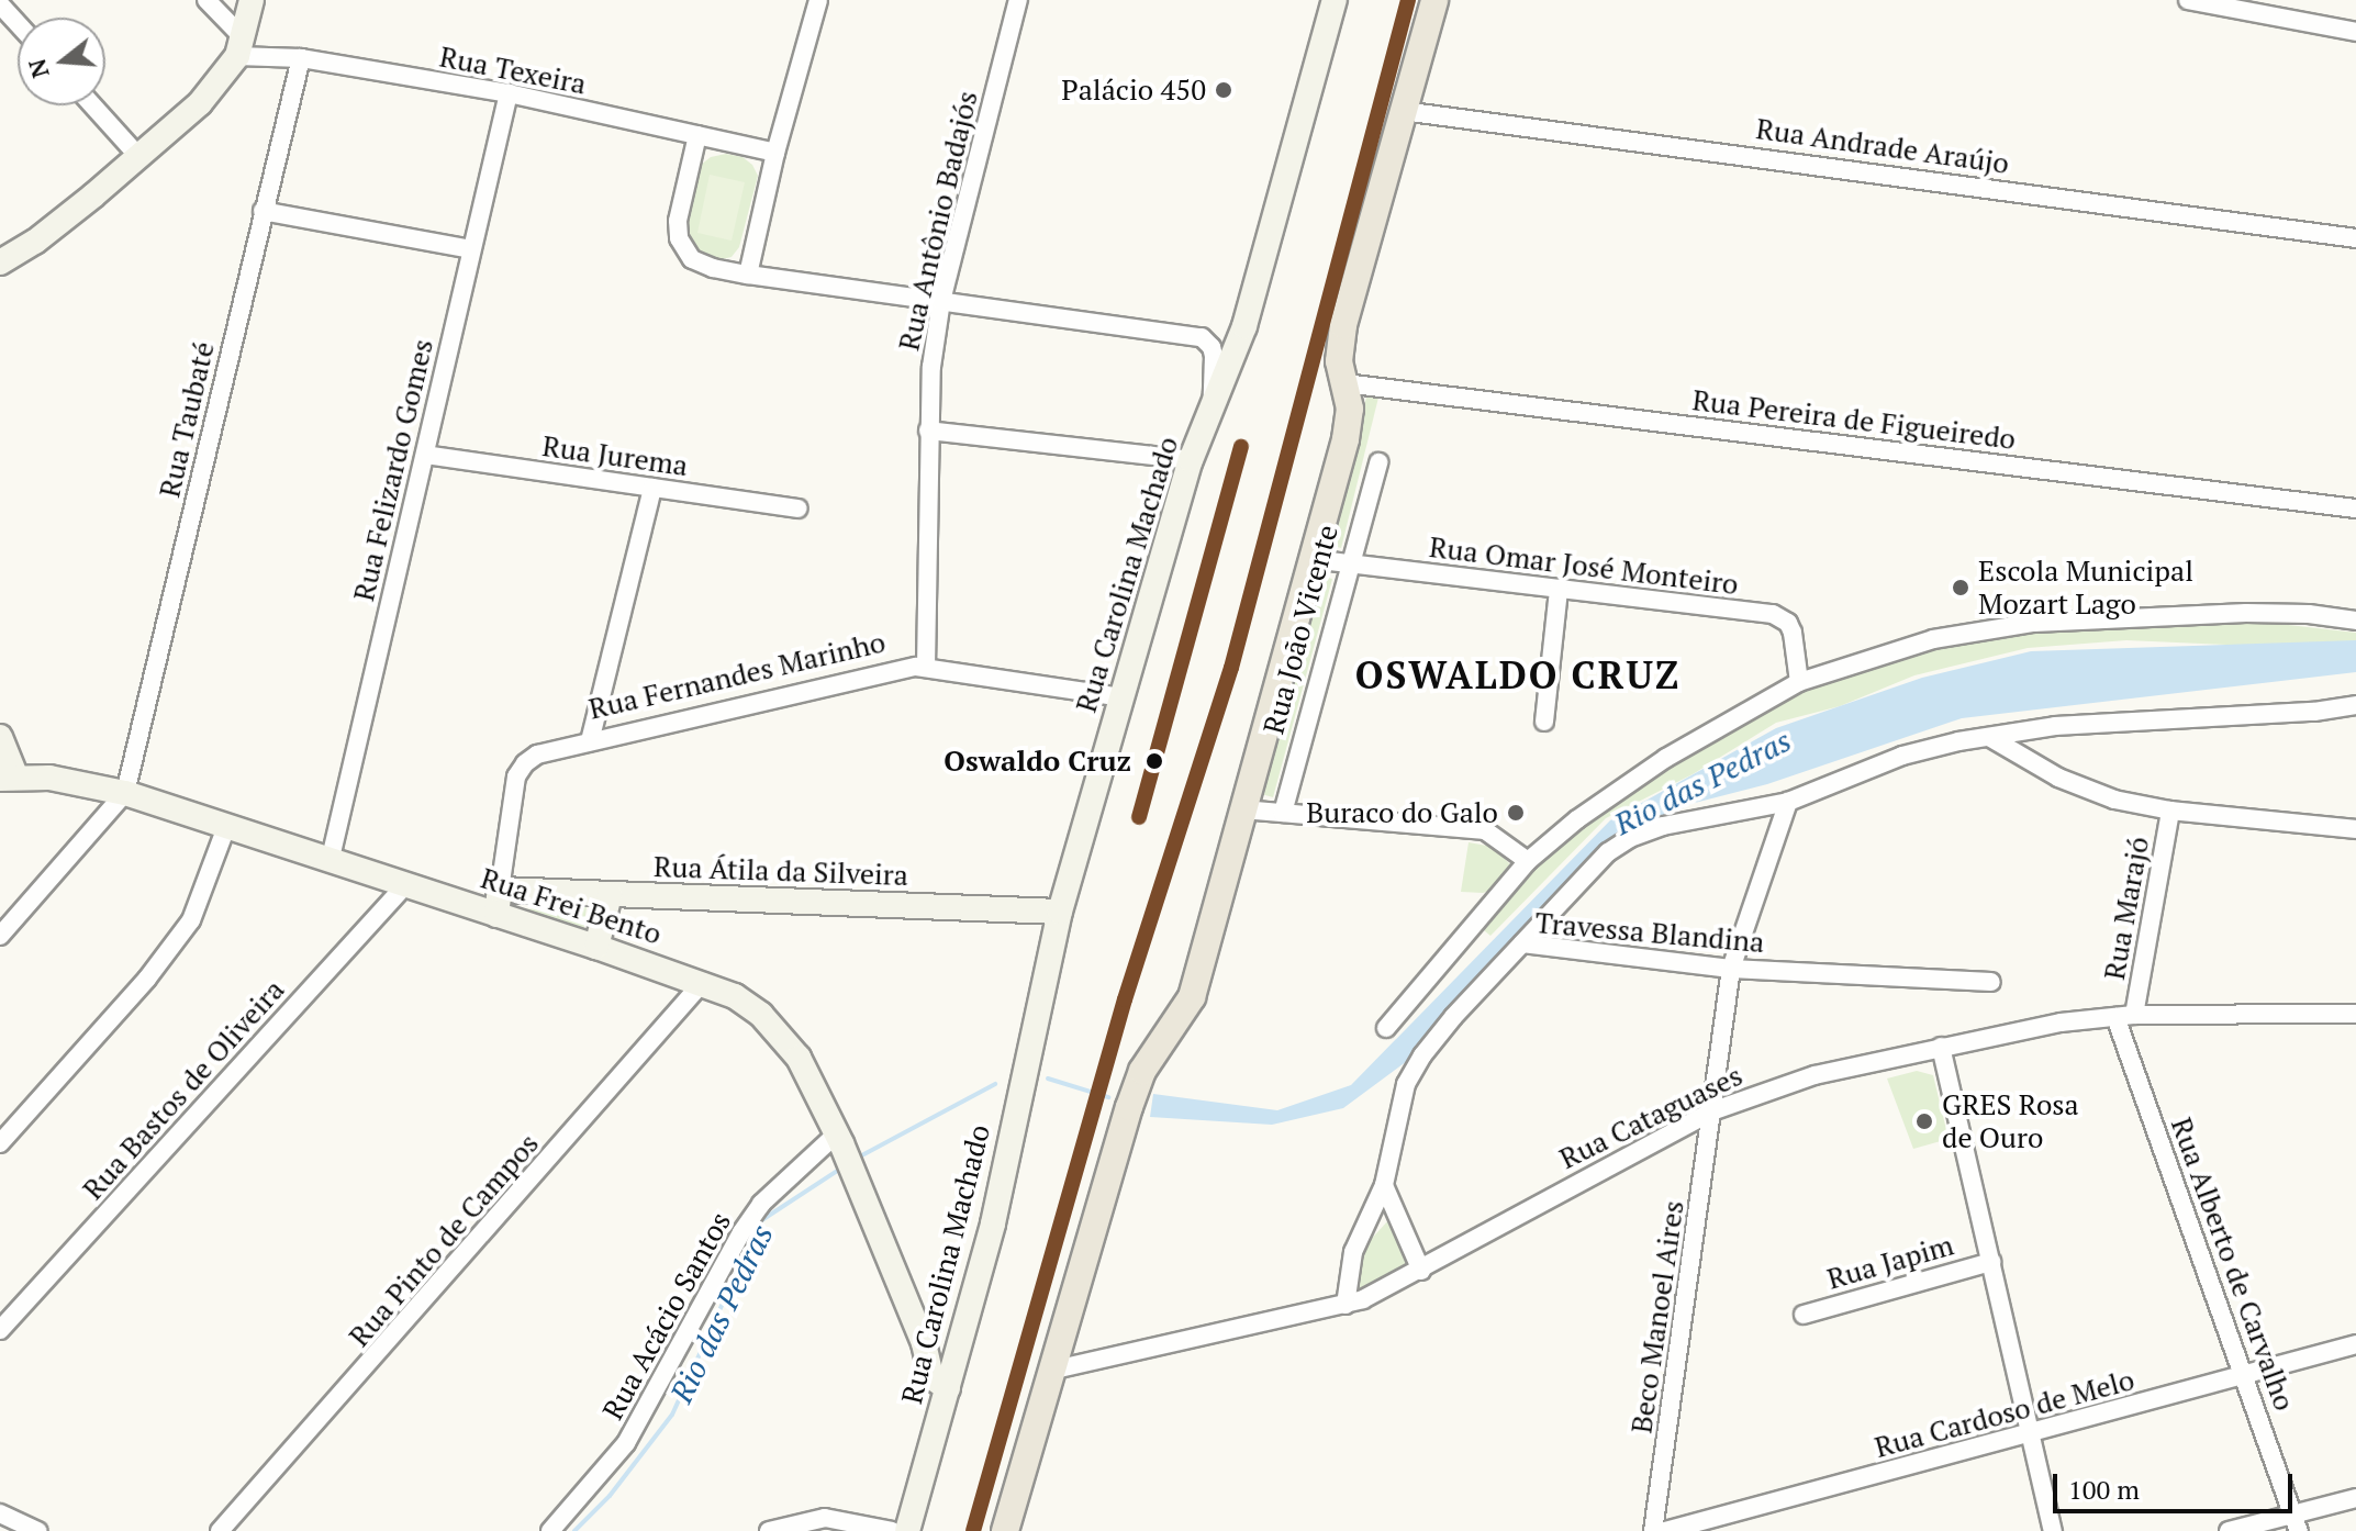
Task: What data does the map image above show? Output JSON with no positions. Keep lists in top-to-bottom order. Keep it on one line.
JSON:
{"streets":{"main road":["Rua Carolina Machado","Rua João Vicente","Rua Fernandes Marinho","Rua Átila da Silveira","Rua Frei Bento"],"street":["Rua Texeira","Rua Andrade Araújo","Rua Antônio Badajós","Rua Taubaté","Rua Pereira de Figueiredo","Rua Jurema","Rua Felizardo Gomes","Rua Omar José Monteiro","Rua Marajó","Travessa Blandina","Rua Bastos de Oliveira","Rua Cataguases","Rua Pinto de Campos","Rua Japim","Rua Alberto de Carvalho","Rua Acácio Santos","Beco Manoel Aires","Rua Cardoso de Melo"]},"crossings":[["Rua Texeira","Rua Taubaté"],["Rua Texeira","Rua Felizardo Gomes"],["Rua Andrade Araújo","Rua João Vicente"],["Rua Antônio Badajós","Rua Fernandes Marinho"],["Rua Taubaté","Rua Frei Bento"],["Rua Pereira de Figueiredo","Rua João Vicente"],["Rua Jurema","Rua Felizardo Gomes"],["Rua Felizardo Gomes","Rua Frei Bento"],["Rua Omar José Monteiro","Rua João Vicente"],["Rua Carolina Machado","Rua Fernandes Marinho"],["Rua Carolina Machado","Rua Átila da Silveira"],["Rua Carolina Machado","Rua Frei Bento"],["Rua João Vicente","Rua Cataguases"],["Rua Fernandes Marinho","Rua Átila da Silveira"],["Rua Fernandes Marinho","Rua Frei Bento"],["Rua Frei Bento","Rua Bastos de Oliveira"],["Rua Frei Bento","Rua Pinto de Campos"],["Rua Frei Bento","Rua Acácio Santos"],["Rua Marajó","Rua Cataguases"],["Rua Marajó","Rua Alberto de Carvalho"],["Travessa Blandina","Rua Cataguases"],["Travessa Blandina","Beco Manoel Aires"],["Rua Cataguases","Rua Alberto de Carvalho"],["Rua Cataguases","Beco Manoel Aires"],["Rua Alberto de Carvalho","Rua Cardoso de Melo"]],"districts":["OSWALDO CRUZ"],"water":["Rio das Pedras"],"places":["Palácio 450","Escola Municipal Mozart Lago","Oswaldo Cruz","Buraco do Galo","GRES Rosa de Ouro"],"scale_bar":"100 m","north":"left"}
